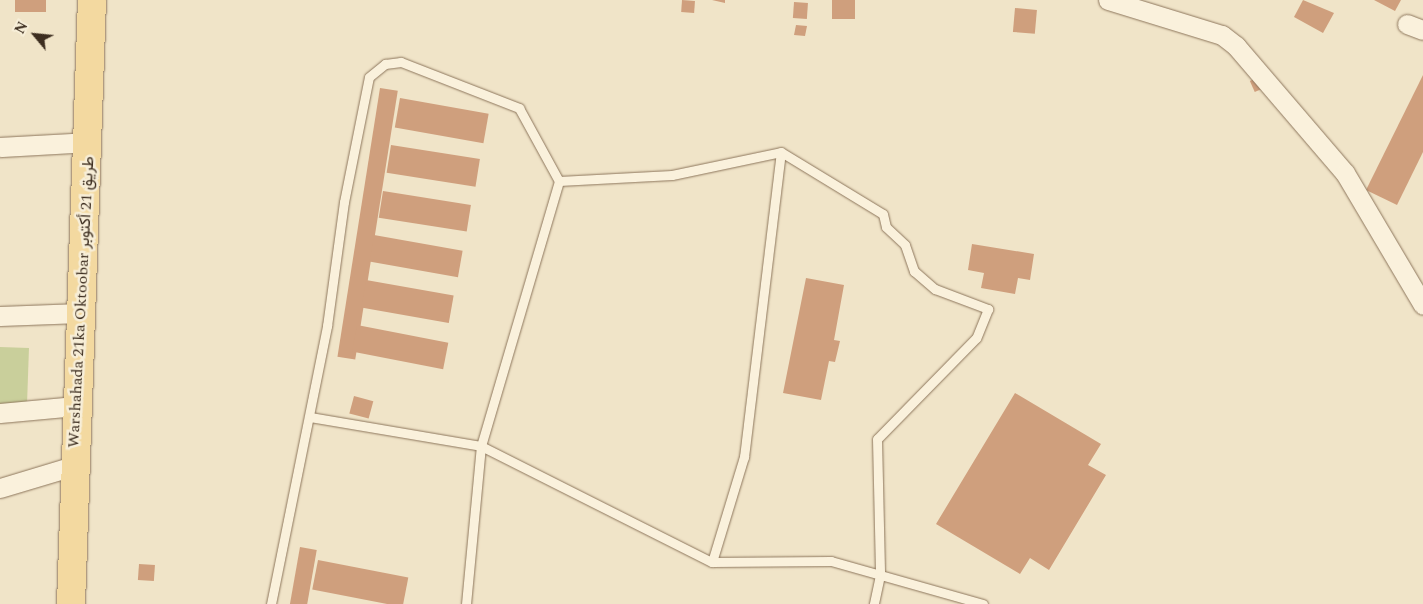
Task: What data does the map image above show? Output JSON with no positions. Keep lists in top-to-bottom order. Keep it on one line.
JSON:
{"streets":{"main road":["Warshahada 21ka Oktoobar طريق 21 أكتوبر"]},"north":"top left"}
